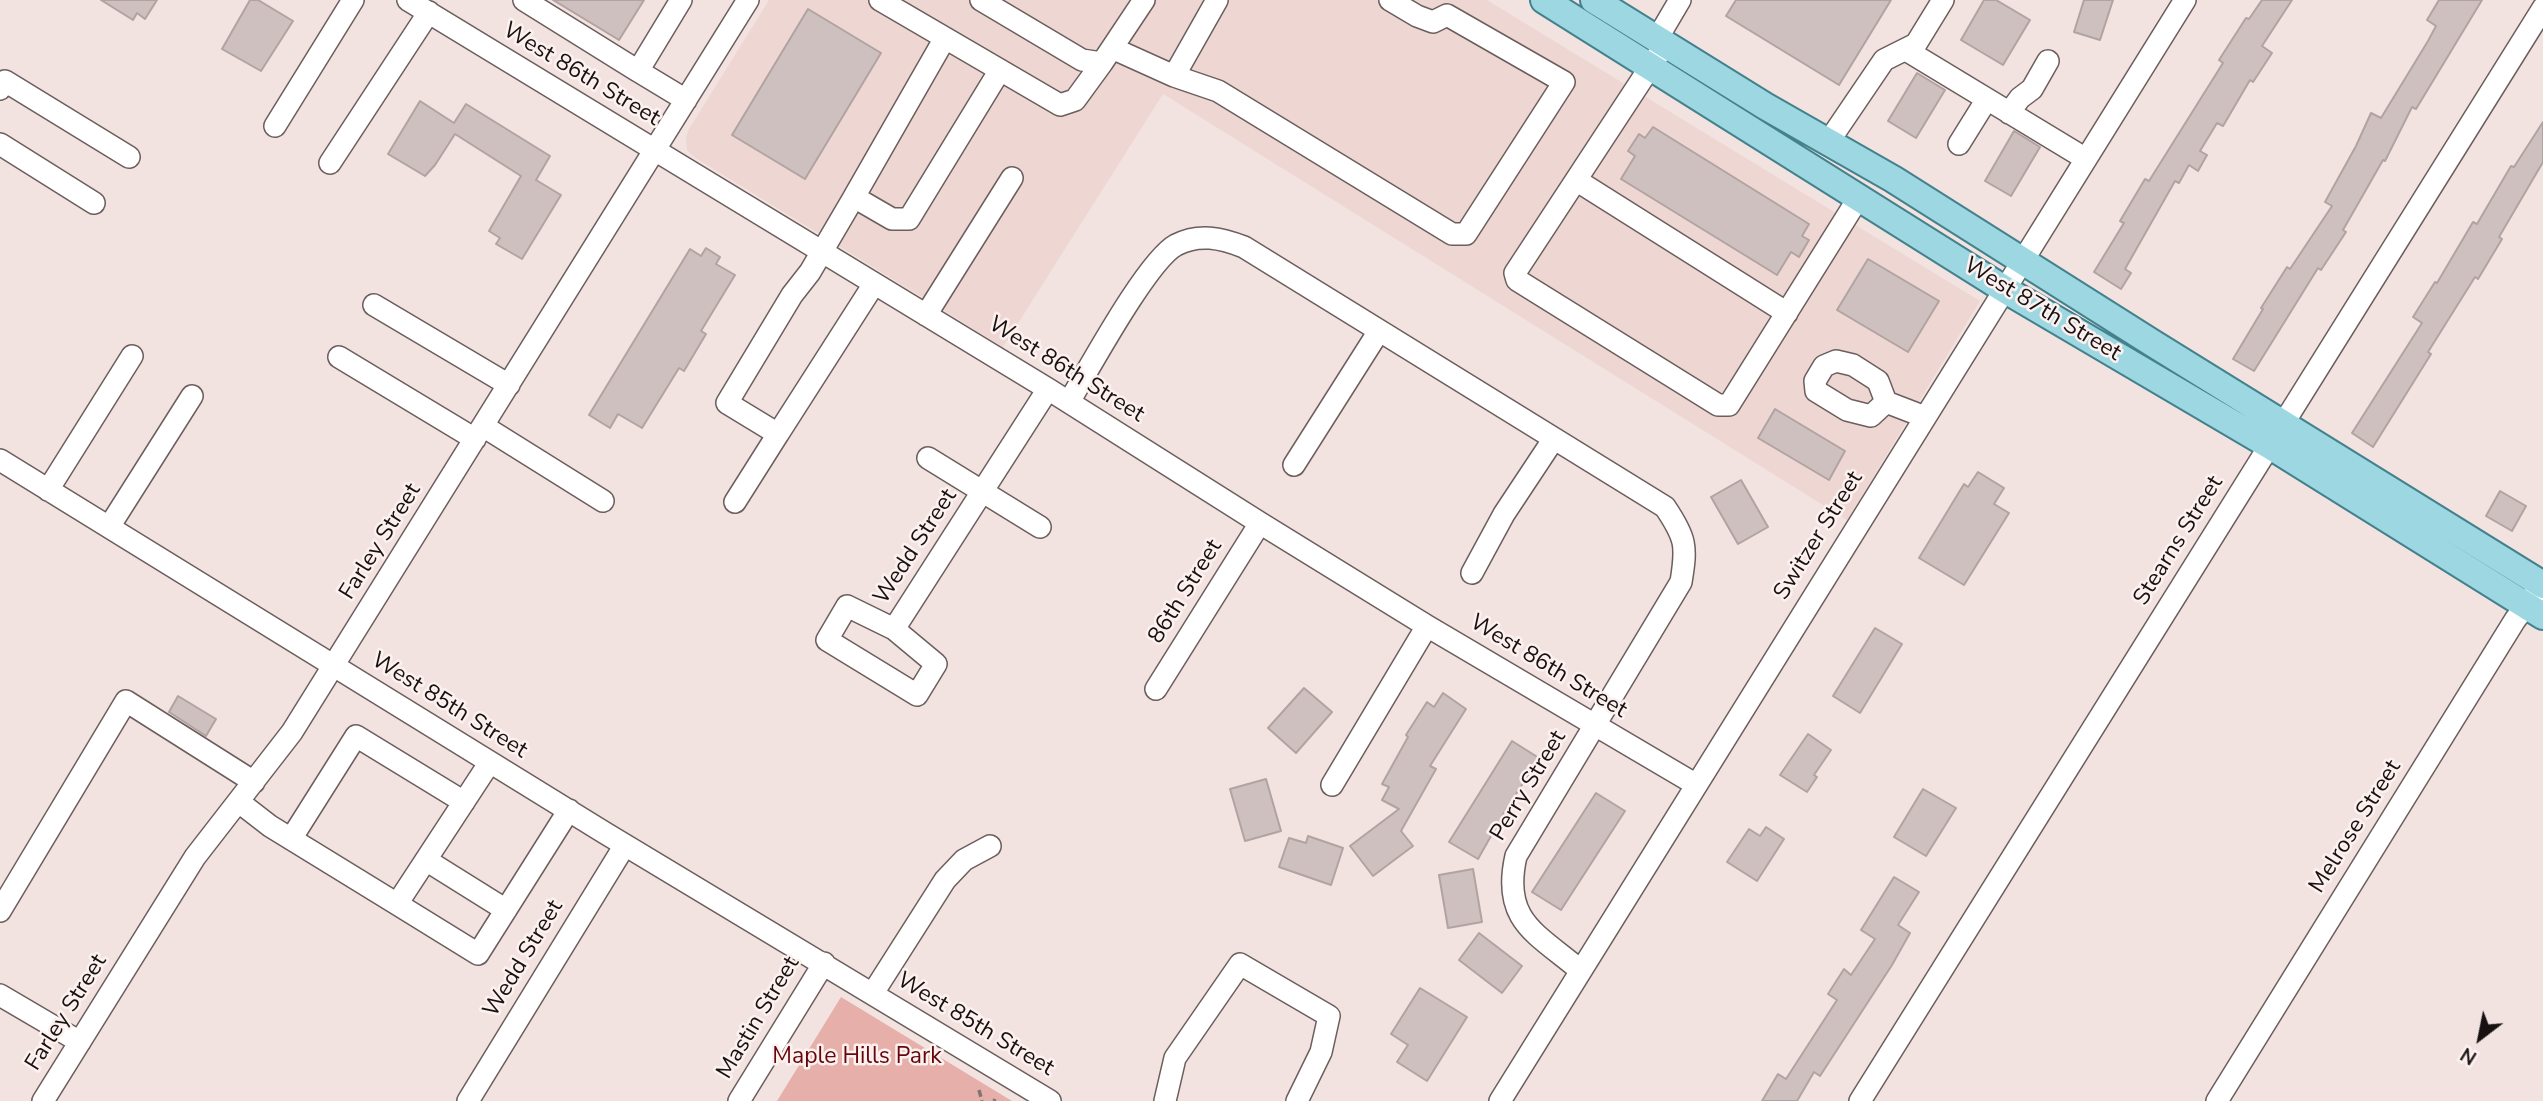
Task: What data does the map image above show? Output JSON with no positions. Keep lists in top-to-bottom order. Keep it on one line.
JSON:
{"streets":{"main road":["West 87th Street"],"street":["West 86th Street","Switzer Street","Stearns Street","Farley Street","Wedd Street","86th Street","West 85th Street","Perry Street","Melrose Street","Mastin Street"]},"crossings":[["West 86th Street","Switzer Street"],["West 86th Street","Farley Street"],["West 86th Street","Wedd Street"],["West 86th Street","86th Street"],["West 86th Street","Perry Street"],["West 87th Street","Switzer Street"],["West 87th Street","Stearns Street"],["West 87th Street","Melrose Street"],["Switzer Street","Perry Street"],["Farley Street","West 85th Street"],["Wedd Street","West 85th Street"],["West 85th Street","Mastin Street"]],"parks":["Maple Hills Park"],"north":"bottom left"}
